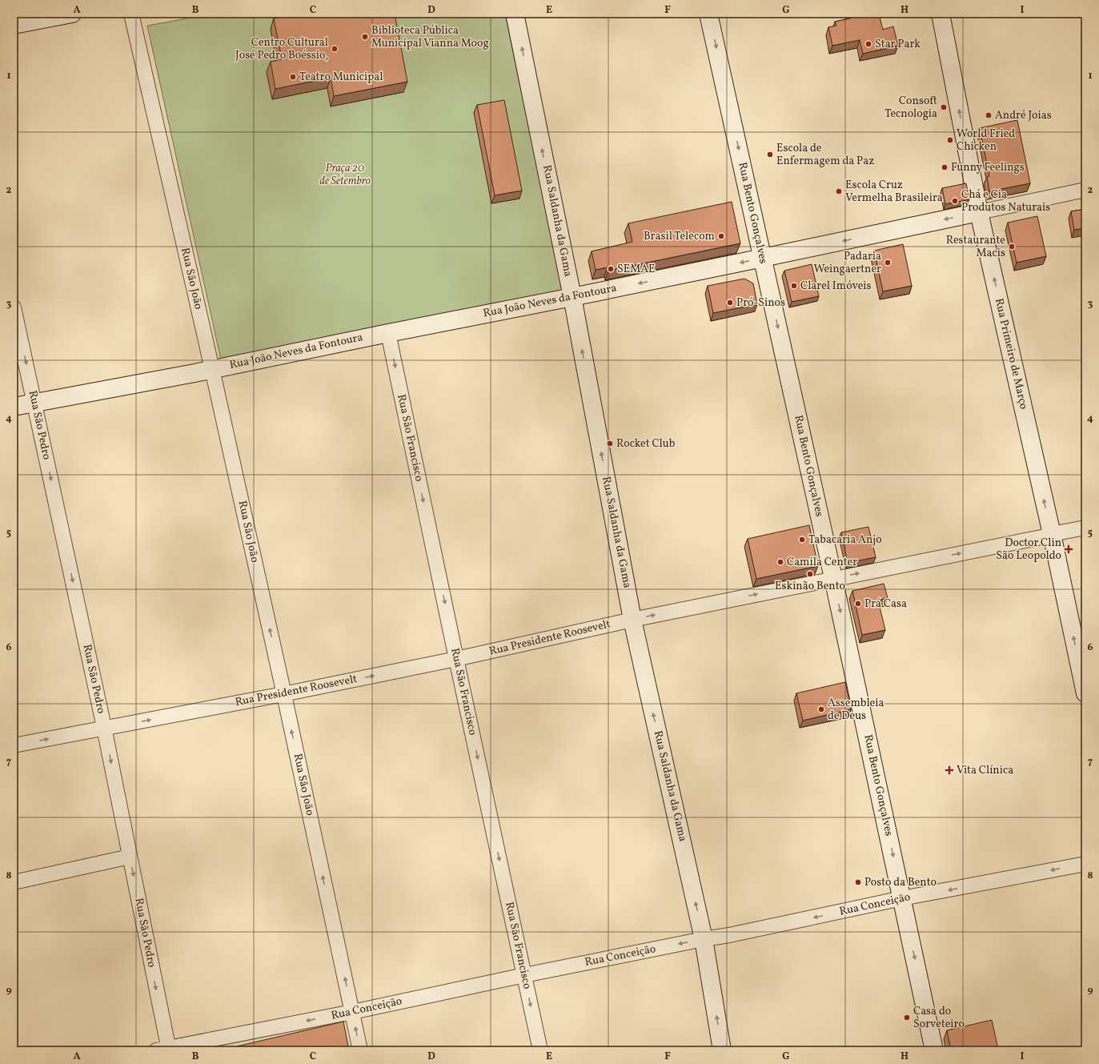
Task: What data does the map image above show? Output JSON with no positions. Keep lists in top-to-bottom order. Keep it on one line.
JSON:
{"streets":{"street":["Rua Bento Gonçalves","Rua Saldanha da Gama","Rua São João","Rua João Neves da Fontoura","Rua Primeiro de Março","Rua São Pedro","Rua São Francisco","Rua Presidente Roosevelt","Rua Conceição"]},"crossings":[["Rua Bento Gonçalves","Rua João Neves da Fontoura"],["Rua Bento Gonçalves","Rua Presidente Roosevelt"],["Rua Bento Gonçalves","Rua Conceição"],["Rua Saldanha da Gama","Rua João Neves da Fontoura"],["Rua Saldanha da Gama","Rua Presidente Roosevelt"],["Rua Saldanha da Gama","Rua Conceição"],["Rua São João","Rua João Neves da Fontoura"],["Rua São João","Rua Presidente Roosevelt"],["Rua São João","Rua Conceição"],["Rua João Neves da Fontoura","Rua Primeiro de Março"],["Rua João Neves da Fontoura","Rua São Pedro"],["Rua João Neves da Fontoura","Rua São Francisco"],["Rua Primeiro de Março","Rua Presidente Roosevelt"],["Rua São Pedro","Rua Presidente Roosevelt"],["Rua São Pedro","Rua Conceição"],["Rua São Francisco","Rua Presidente Roosevelt"],["Rua São Francisco","Rua Conceição"]],"one_way":["Rua Bento Gonçalves","Rua Saldanha da Gama","Rua São João","Rua João Neves da Fontoura","Rua Primeiro de Março","Rua São Pedro","Rua São Francisco","Rua Presidente Roosevelt","Rua Conceição"],"parks":["Praça 20 de Setembro"],"places":{"other":["Biblioteca Pública Municipal Vianna Moog","Star Park","Centro Cultural José Pedro Boéssio,","Teatro Municipal","Consoft Tecnologia","André Joias","World Fried Chicken","Escola de Enfermagem da Paz","Funny Feelings","Escola Cruz Vermelha Brasileira","Chá e Cia Produtos Naturais","Brasil Telecom","Restaurante Macis","Padaria Weingaertner","SEMAE","Clarel Imóveis","Pró-Sinos","Rocket Club","Tabacaria Anjo","Camila Center","Eskinão Bento","Prá Casa","Assembleia de Deus","Posto da Bento","Casa do Sorveteiro"],"health":["Doctor Clin São Leopoldo","Vita Clínica"]},"grid":{"columns":["A","B","C","D","E","F","G","H","I"],"rows":["1","2","3","4","5","6","7","8","9"]}}
